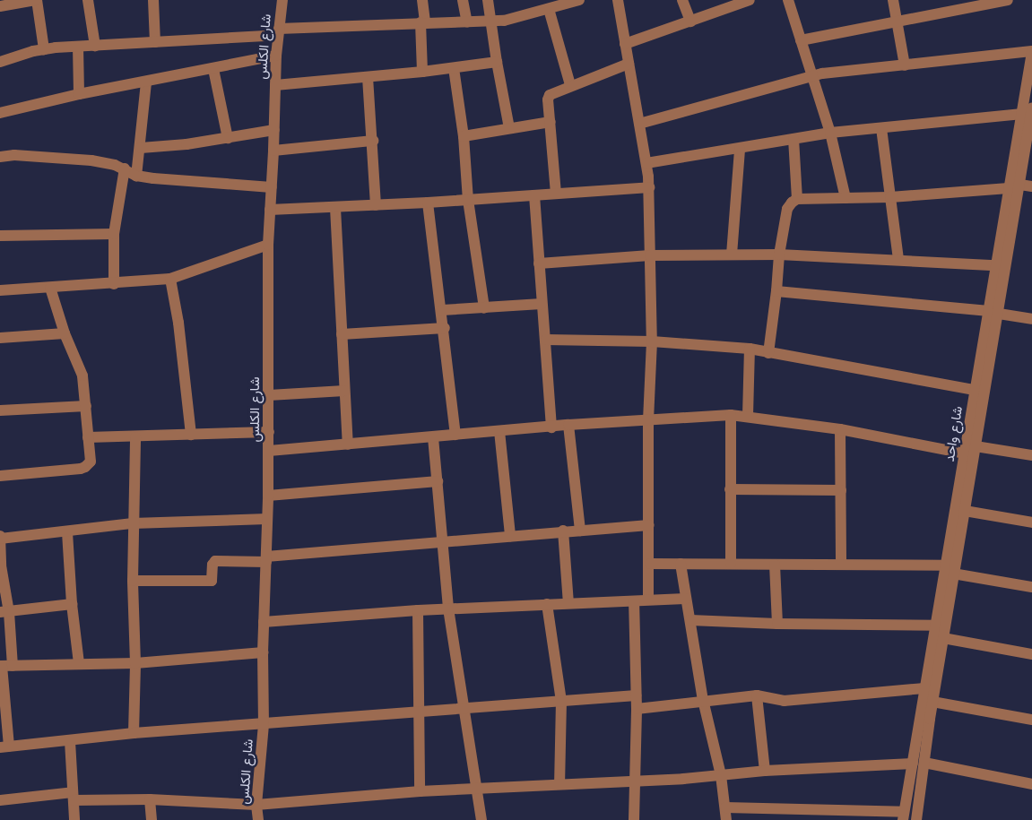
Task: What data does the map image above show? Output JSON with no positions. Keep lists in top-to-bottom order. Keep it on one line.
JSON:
{"streets":{"street":["شارع الكلس","شارع واحد"]}}
